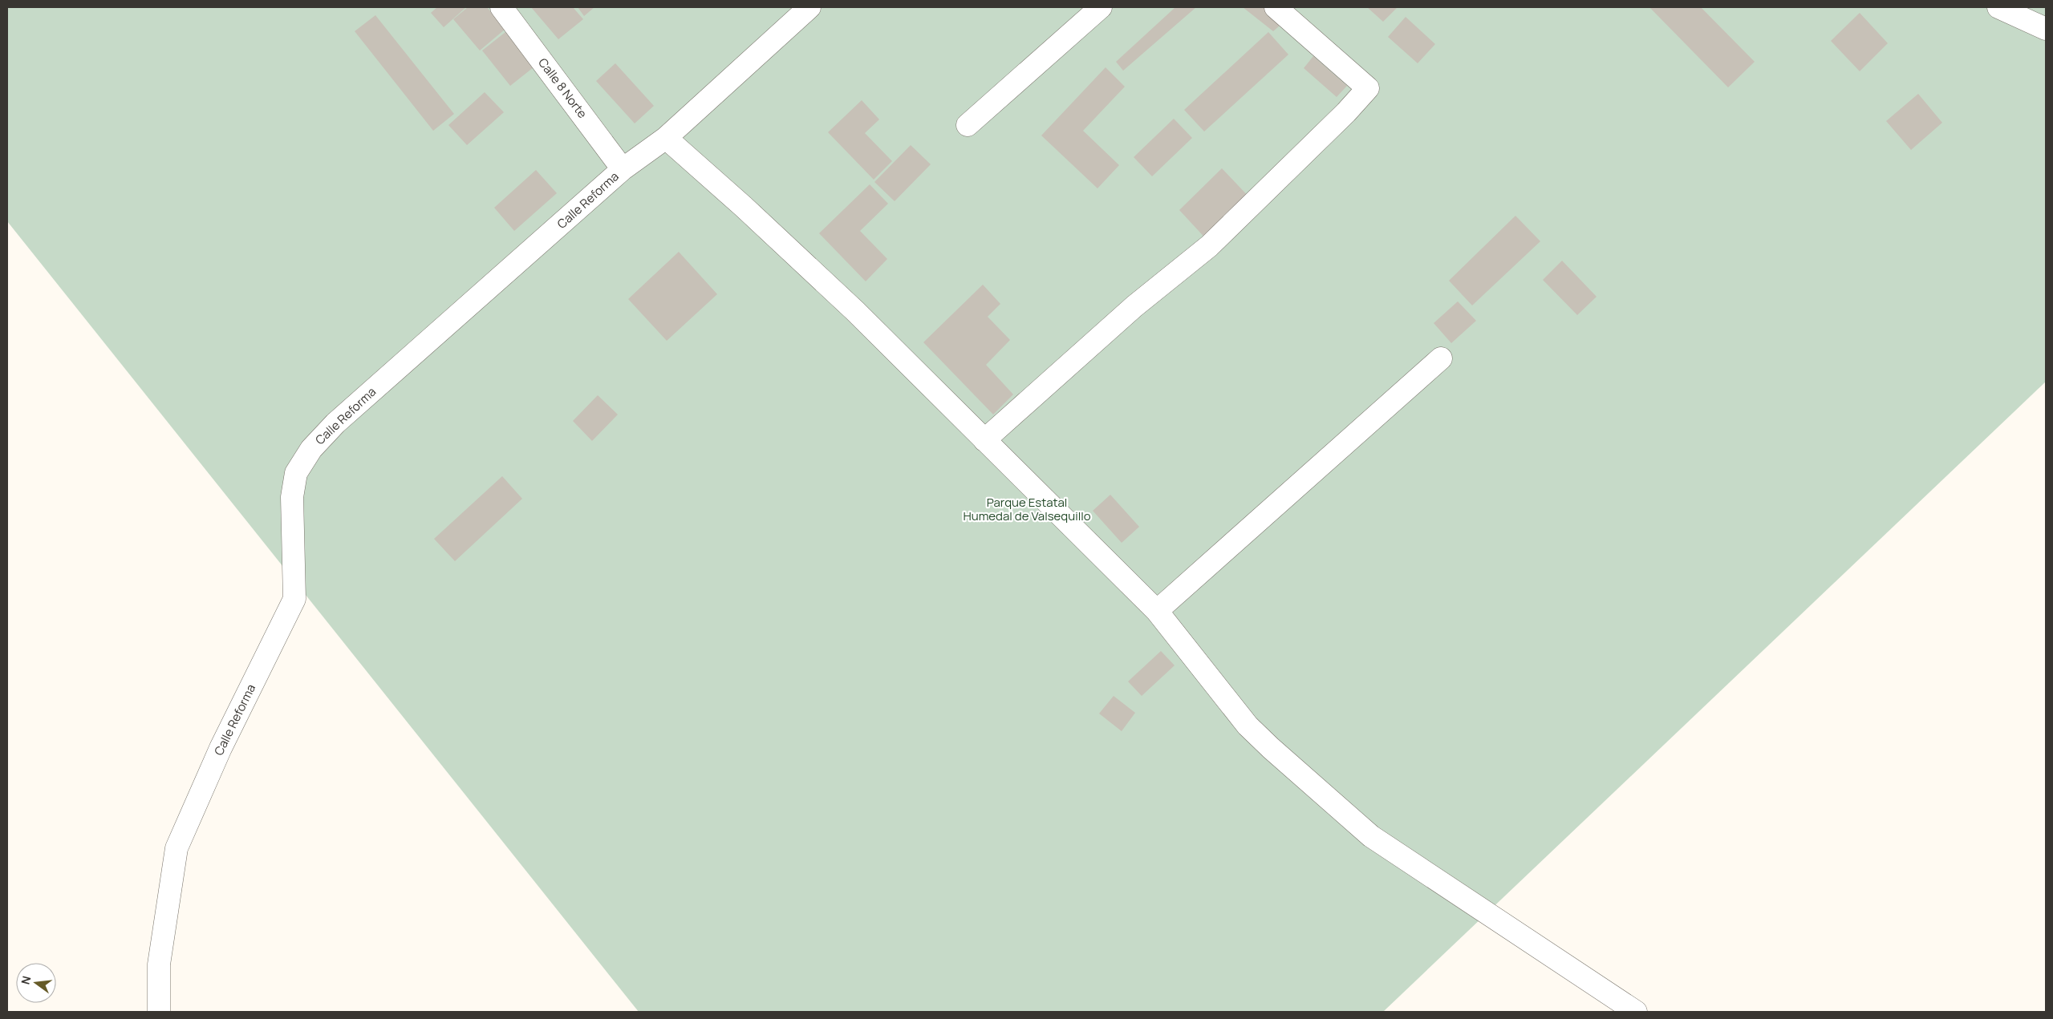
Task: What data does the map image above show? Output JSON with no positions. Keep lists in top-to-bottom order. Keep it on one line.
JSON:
{"streets":{"street":["Calle 8 Norte","Calle Reforma"]},"crossings":[["Calle 8 Norte","Calle Reforma"]],"parks":["Parque Estatal Humedal de Valsequillo"],"north":"left"}
